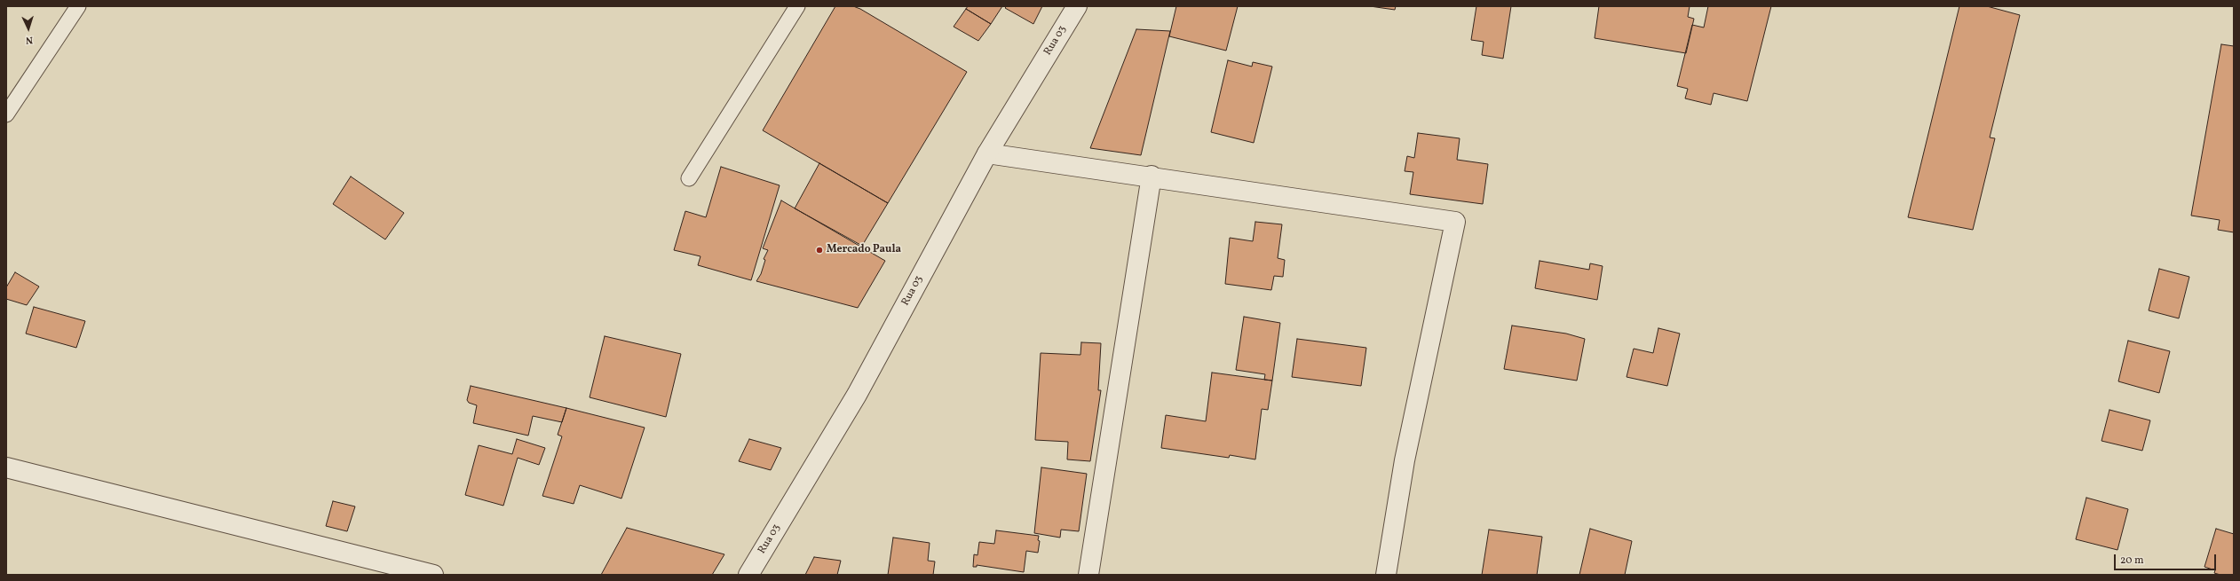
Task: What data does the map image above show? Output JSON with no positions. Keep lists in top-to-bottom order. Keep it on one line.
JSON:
{"streets":{"street":["Rua 03"]},"places":["Mercado Paula"],"scale_bar":"20 m","north":"bottom"}
